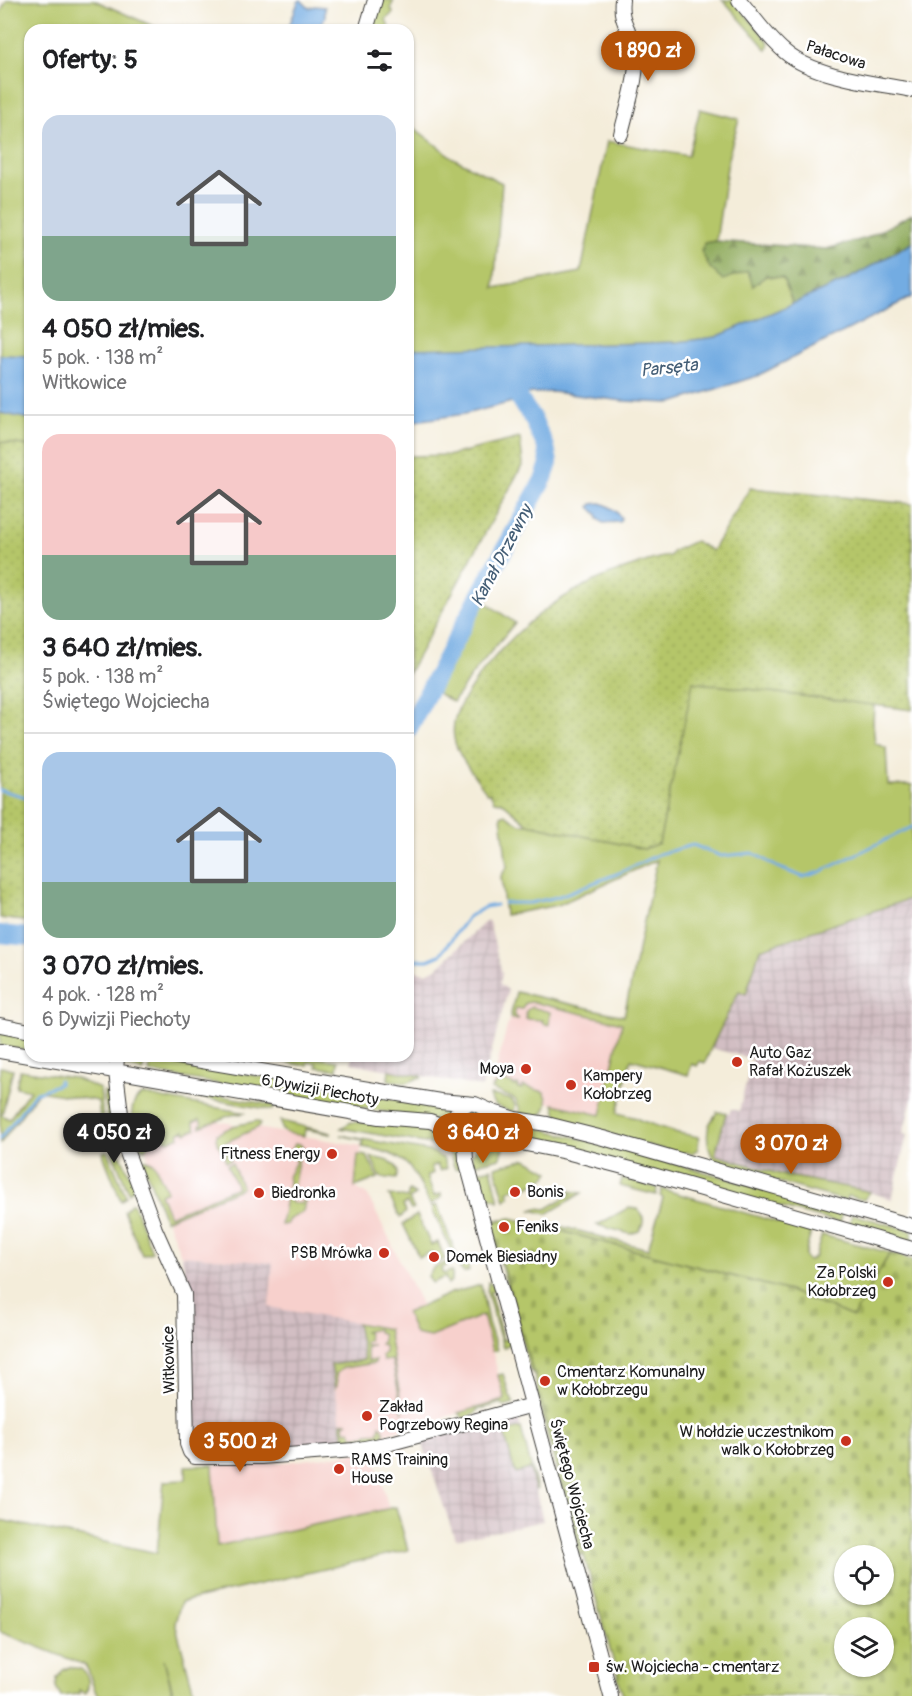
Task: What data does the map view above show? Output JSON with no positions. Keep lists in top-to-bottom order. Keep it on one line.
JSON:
{"streets":{"street":["Pałacowa","6 Dywizji Piechoty","Witkowice","Świętego Wojciecha"]},"crossings":[["6 Dywizji Piechoty","Witkowice"],["6 Dywizji Piechoty","Świętego Wojciecha"],["Witkowice","Świętego Wojciecha"]],"water":["Parsęta","Kanał Drzewny"],"places":{"other":["Auto Gaz Rafał Kożuszek","Moya","Kampery Kołobrzeg","Fitness Energy","Bonis","Biedronka","Feniks","PSB Mrówka","Domek Biesiadny","Za Polski Kołobrzeg","Cmentarz Komunalny w Kołobrzegu","Zakład Pogrzebowy Regina","W hołdzie uczestnikom walk o Kołobrzeg","RAMS Training House"],"transit":["św. Wojciecha - cmentarz"]},"page":{"heading":"Oferty: 5","price":["1 890 zł","4 050 zł","3 640 zł","3 070 zł","3 500 zł"],"list":[{"name":"4 050 zł/mies.","note":"5 pok. · 138 m² · Witkowice"},{"name":"3 640 zł/mies.","note":"5 pok. · 138 m² · Świętego Wojciecha"},{"name":"3 070 zł/mies.","note":"4 pok. · 128 m² · 6 Dywizji Piechoty"}]}}
